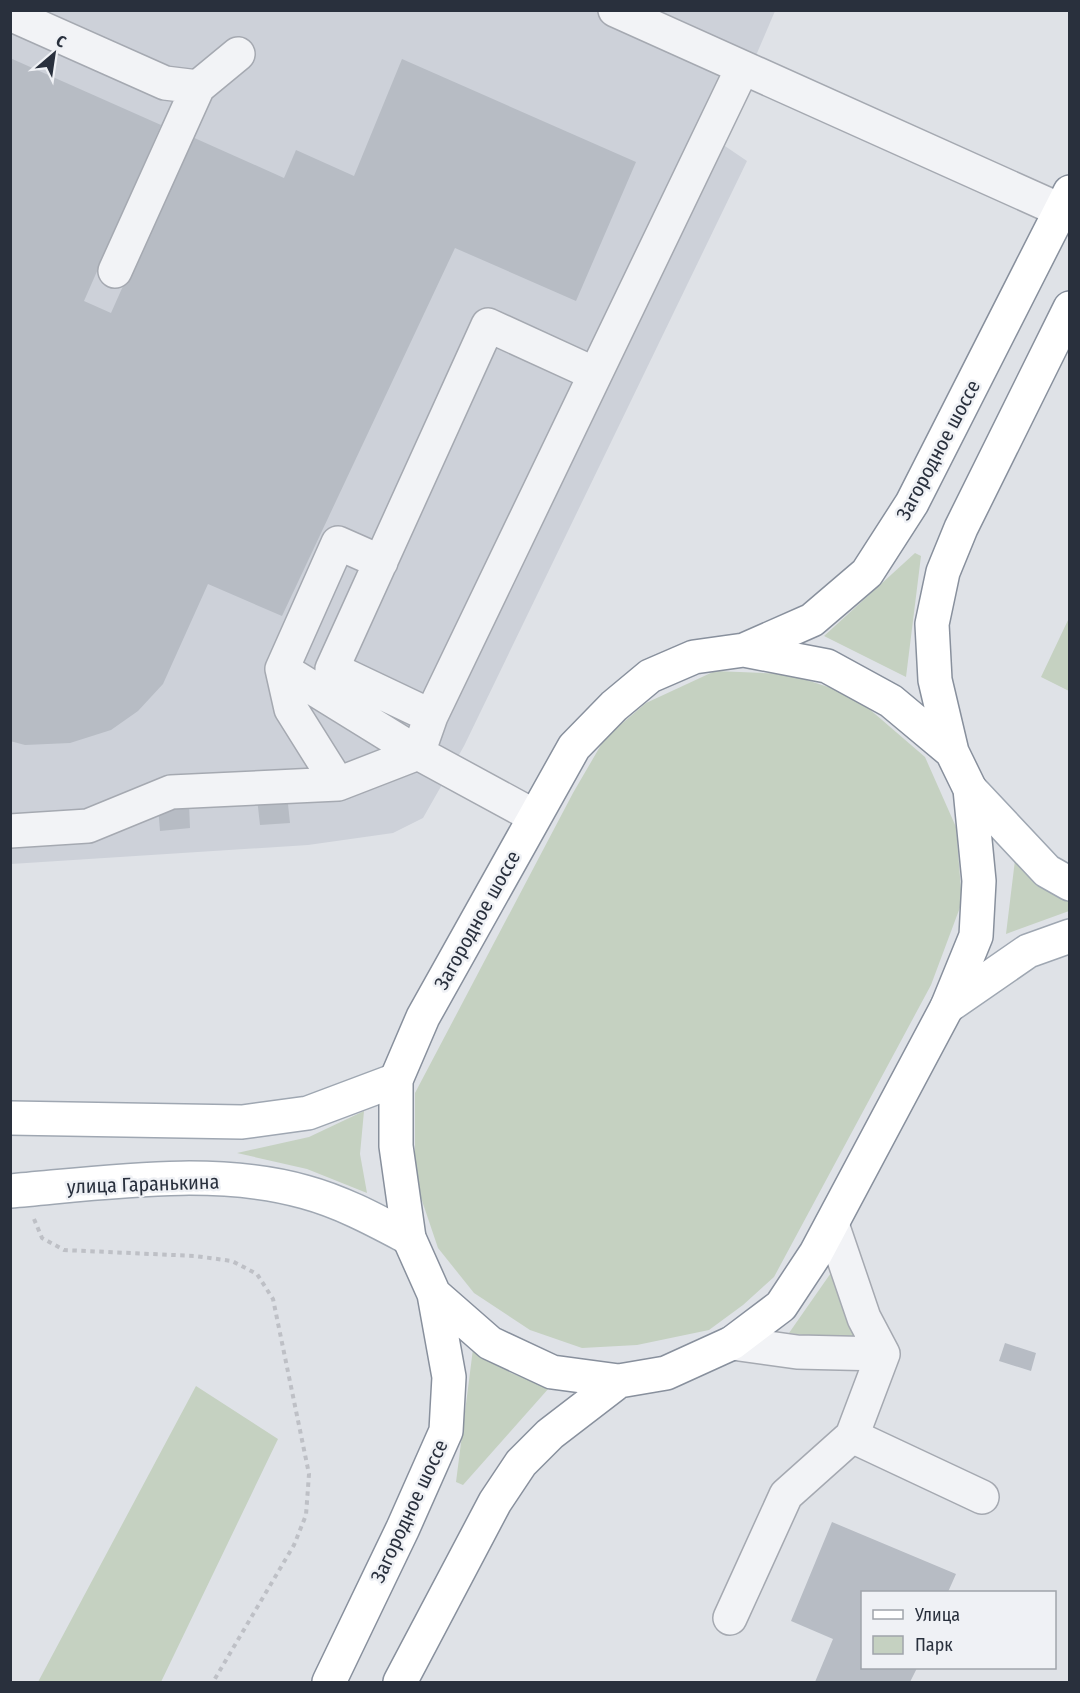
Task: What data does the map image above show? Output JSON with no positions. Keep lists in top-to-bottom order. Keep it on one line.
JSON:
{"streets":{"main road":["Загородное шоссе","улица Гаранькина"]},"crossings":[["Загородное шоссе","улица Гаранькина"]],"legend":["Улица","Парк"],"north":"top right"}
